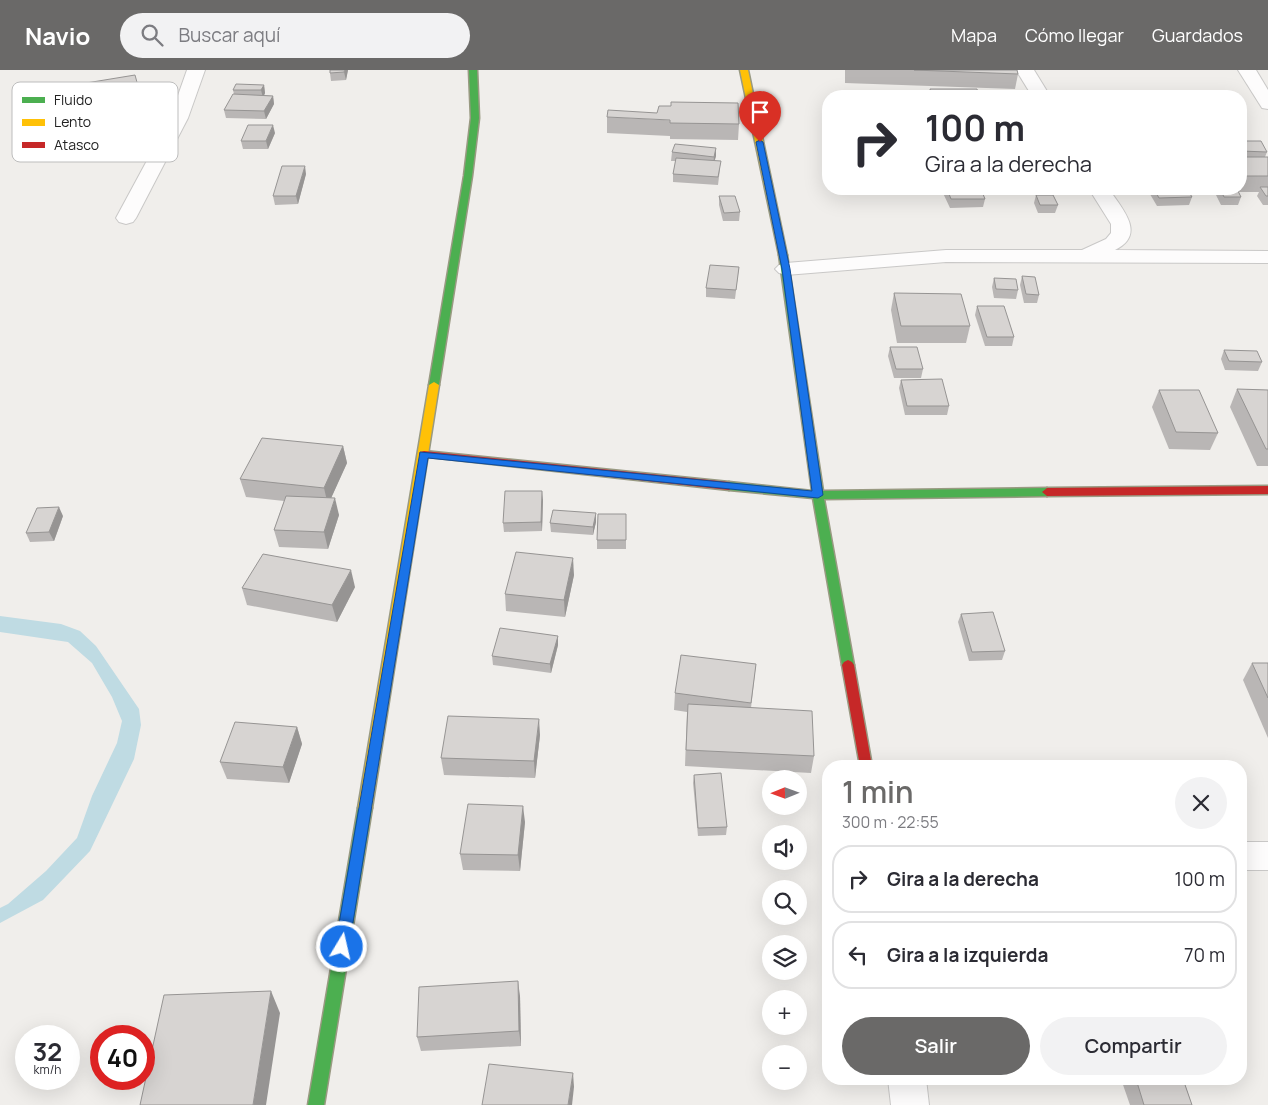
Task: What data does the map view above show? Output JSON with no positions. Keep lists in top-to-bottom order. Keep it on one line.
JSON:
{"legend":["Fluido","Lento","Atasco"],"north":"left","page":{"header":"Navio","search":"Buscar aquí","nav":["Mapa","Cómo llegar","Guardados"],"turn":["100 m","Gira a la derecha"],"heading":["1 min","300 m · 22:55"],"map_buttons":["+","−"],"list":[{"name":"Gira a la derecha","value":"100 m"},{"name":"Gira a la izquierda","value":"70 m"}],"buttons":["Salir","Compartir"],"speed":"32 km/h","limit":"40"}}
